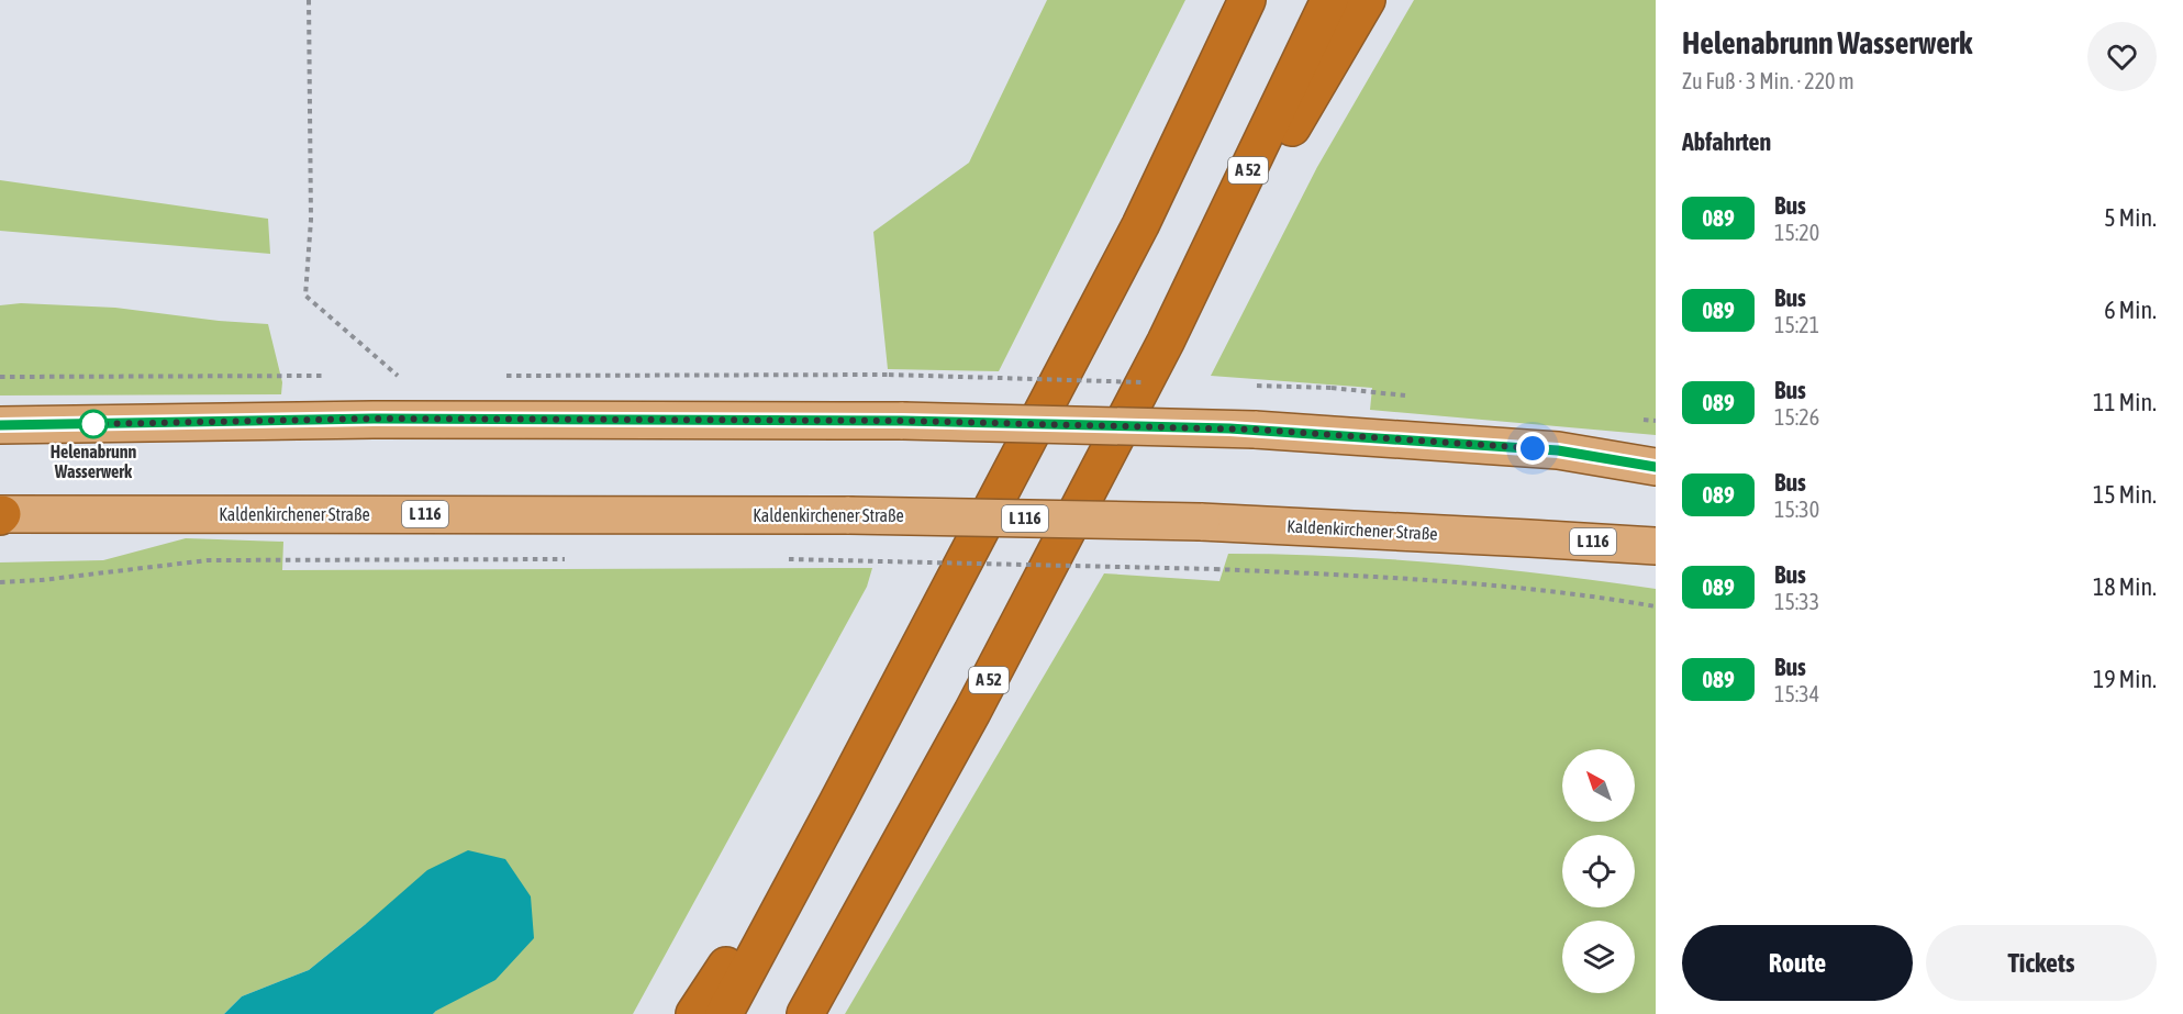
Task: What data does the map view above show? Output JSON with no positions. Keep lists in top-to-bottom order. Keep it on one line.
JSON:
{"streets":{"highway":["A 52"],"main road":["Kaldenkirchener Straße","L 116"]},"places":["Helenabrunn Wasserwerk"],"lines":["bus line 089"],"north":"top left","page":{"heading":[["Helenabrunn Wasserwerk","Zu Fuß · 3 Min. · 220 m"],"Abfahrten"],"list":[{"mark":"089","name":"Bus","note":"15:20","value":"5 Min."},{"mark":"089","name":"Bus","note":"15:21","value":"6 Min."},{"mark":"089","name":"Bus","note":"15:26","value":"11 Min."},{"mark":"089","name":"Bus","note":"15:30","value":"15 Min."},{"mark":"089","name":"Bus","note":"15:33","value":"18 Min."},{"mark":"089","name":"Bus","note":"15:34","value":"19 Min."}],"buttons":["Route","Tickets"]}}
